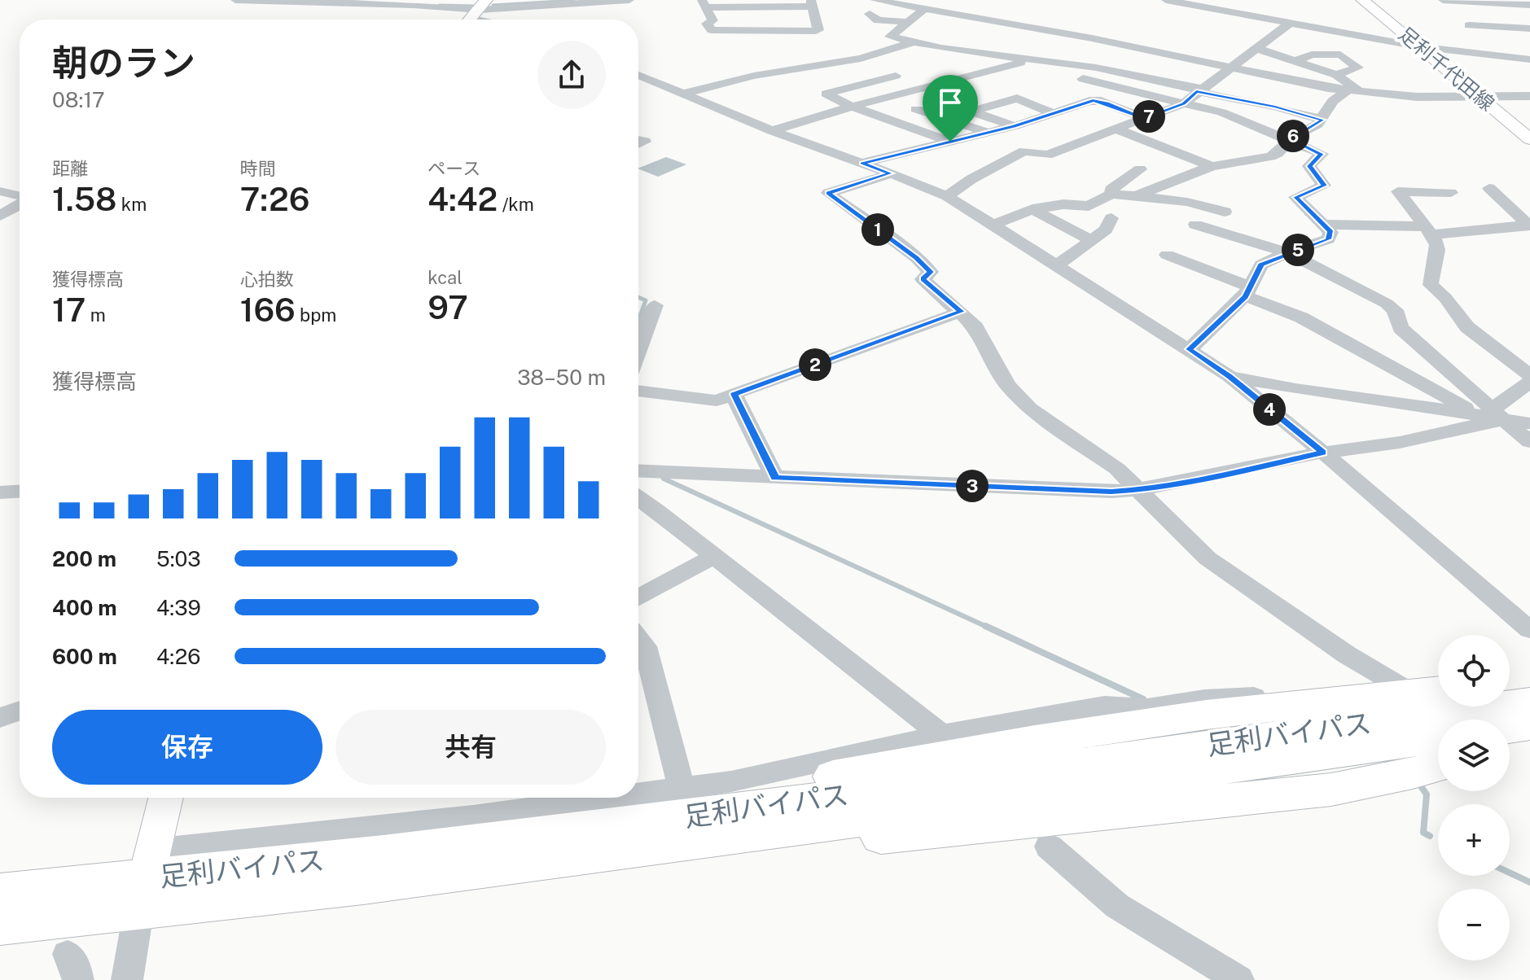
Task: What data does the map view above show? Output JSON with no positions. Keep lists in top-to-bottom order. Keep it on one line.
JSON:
{"streets":{"highway":["足利バイパス"],"main road":["足利千代田線"]},"page":{"heading":["朝のラン","08:17"],"pins":["7","6","1","5","2","4","3"],"stats":[["距離","1.58 km"],["時間","7:26"],["ペース","4:42 /km"],["獲得標高","17 m"],["心拍数","166 bpm"],["kcal","97"]],"chart":["獲得標高","38–50 m"],"list":[{"name":"200 m","note":"5:03"},{"name":"400 m","note":"4:39"},{"name":"600 m","note":"4:26"}],"map_buttons":["+","−"],"buttons":["保存","共有"]}}
